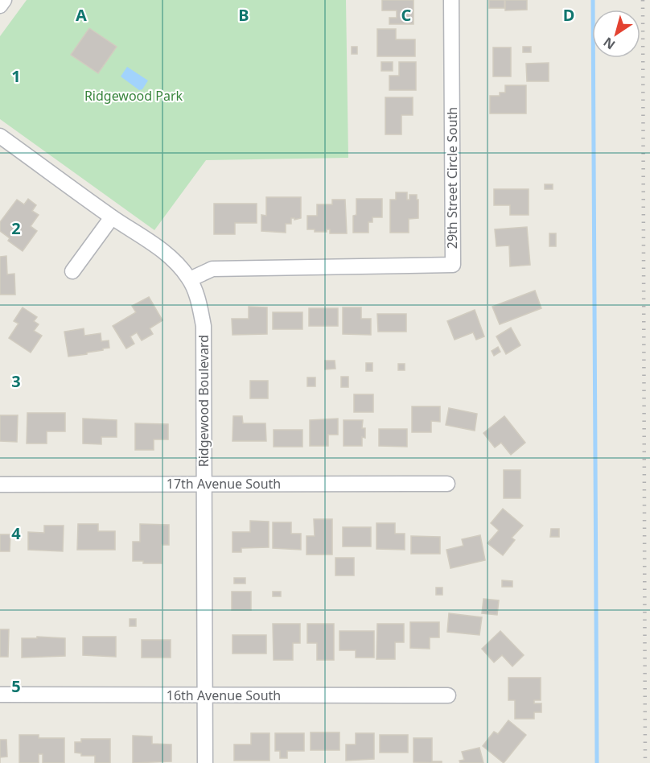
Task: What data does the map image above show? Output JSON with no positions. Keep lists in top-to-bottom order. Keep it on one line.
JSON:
{"streets":{"street":["29th Street Circle South","Ridgewood Boulevard","17th Avenue South","16th Avenue South"]},"crossings":[["29th Street Circle South","Ridgewood Boulevard"],["Ridgewood Boulevard","17th Avenue South"],["Ridgewood Boulevard","16th Avenue South"]],"parks":["Ridgewood Park"],"north":"bottom left","grid":{"columns":["A","B","C","D"],"rows":["1","2","3","4","5"]}}
